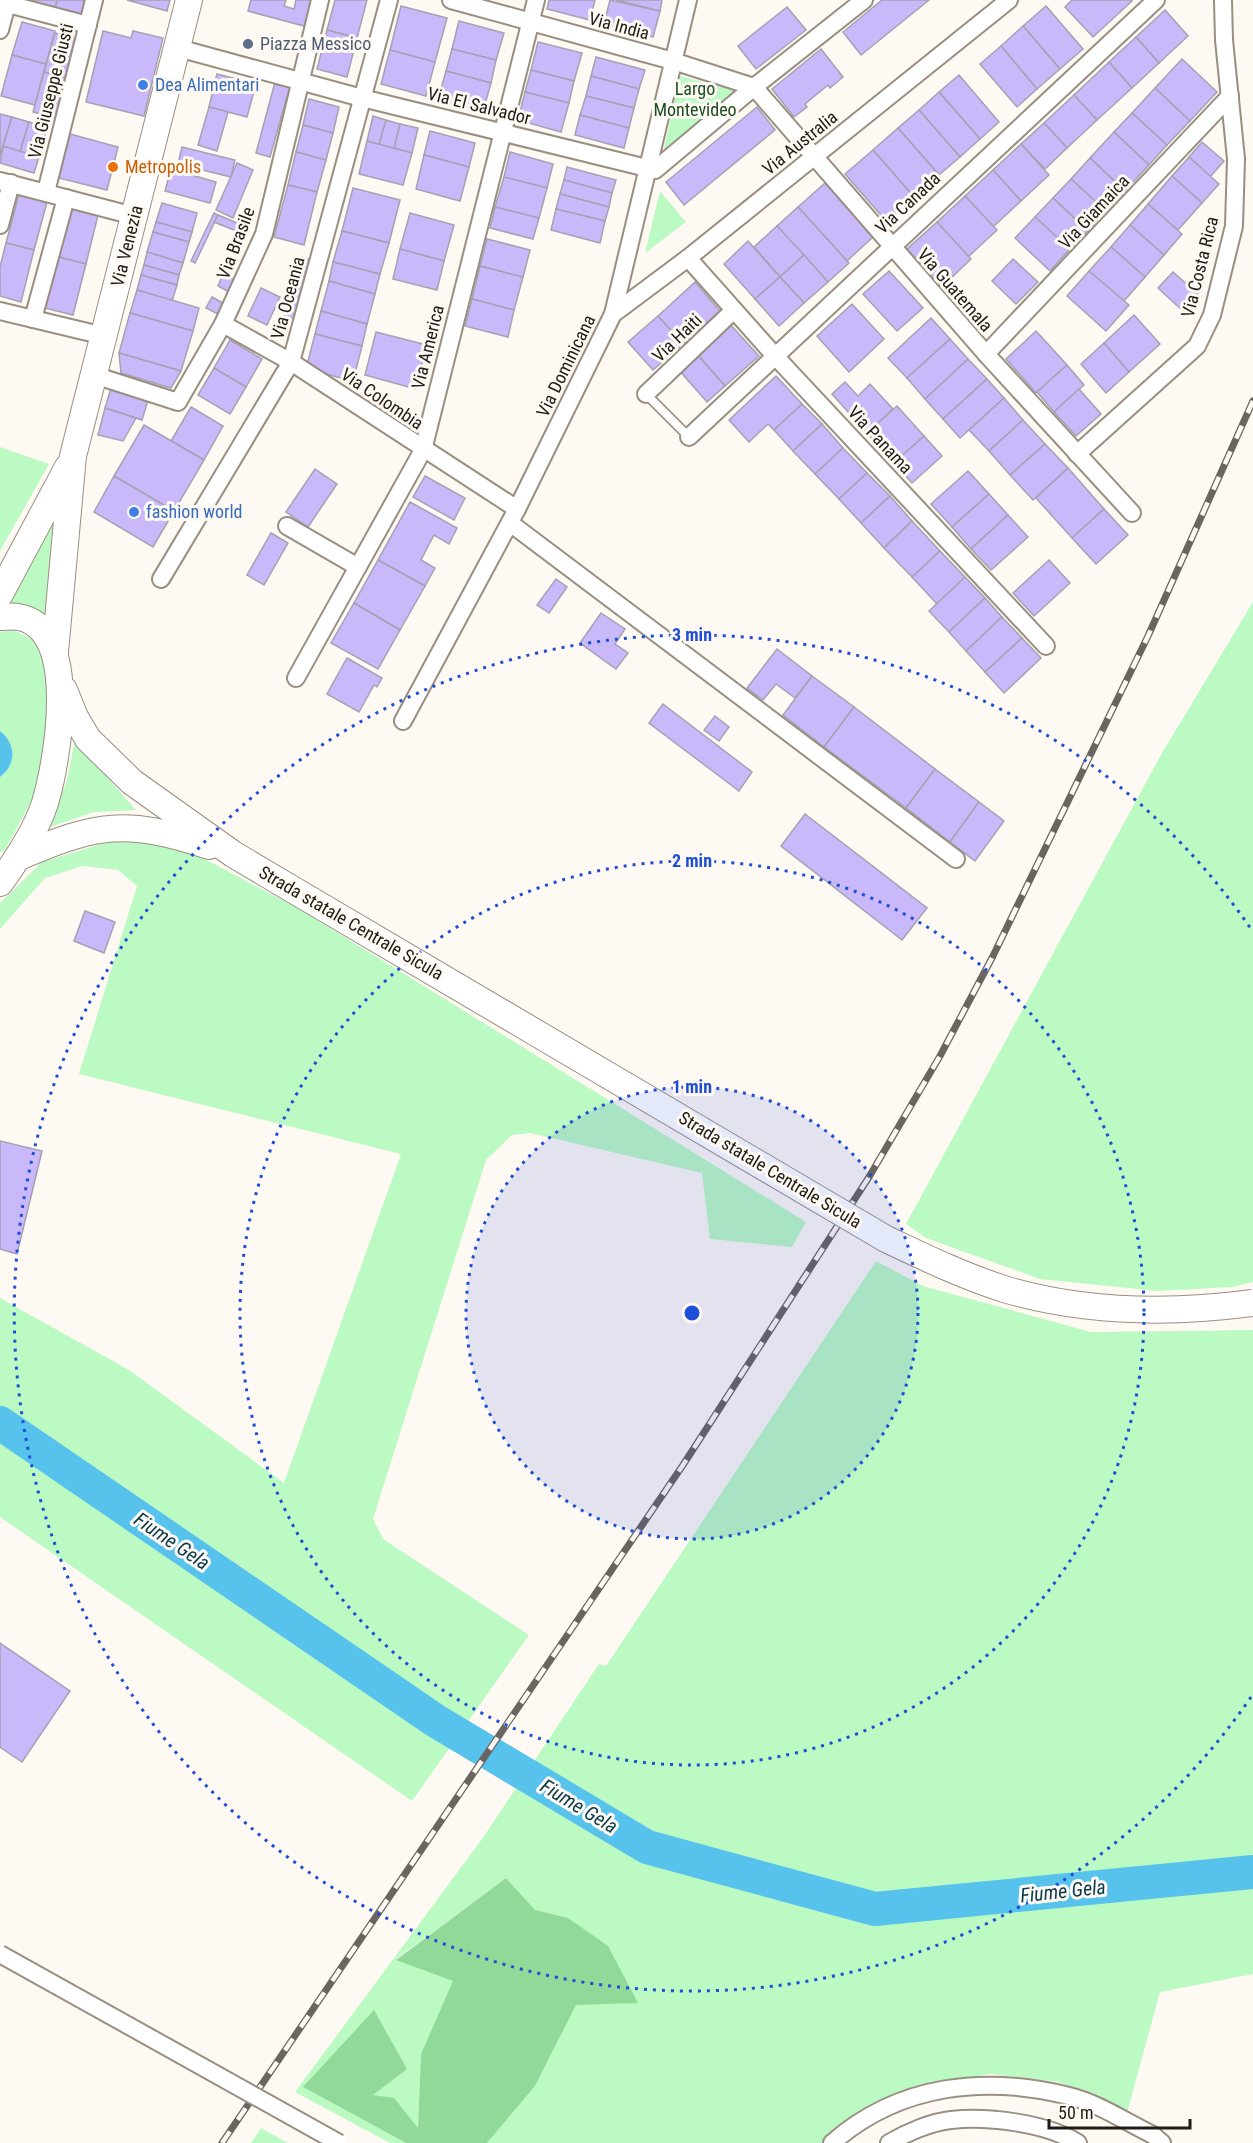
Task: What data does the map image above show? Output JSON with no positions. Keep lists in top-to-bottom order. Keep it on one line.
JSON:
{"streets":{"main road":["Via Venezia","Strada statale Centrale Sicula"],"street":["Via India","Via Giuseppe Giusti","Via El Salvador","Via Australia","Via Canada","Via Giamaica","Via Brasile","Via Costa Rica","Via Guatemala","Via Oceania","Via Haiti","Via America","Via Dominicana","Via Colombia","Via Panama"]},"crossings":[["Via India","Via America"],["Via India","Via Dominicana"],["Via El Salvador","Via Brasile"],["Via El Salvador","Via Oceania"],["Via El Salvador","Via America"],["Via El Salvador","Via Dominicana"],["Via Australia","Via Guatemala"],["Via Australia","Via Dominicana"],["Via Australia","Via Panama"],["Via Canada","Via Guatemala"],["Via Canada","Via Panama"],["Via Giamaica","Via Costa Rica"],["Via Giamaica","Via Guatemala"],["Via Brasile","Via Venezia"],["Via Brasile","Via Colombia"],["Via Venezia","Strada statale Centrale Sicula"],["Via Costa Rica","Via Guatemala"],["Via Oceania","Via Colombia"],["Via Haiti","Via Panama"],["Via America","Via Colombia"],["Via Dominicana","Via Colombia"]],"water":["Fiume Gela"],"parks":["Largo Montevideo"],"places":["Piazza Messico","Dea Alimentari","Metropolis","fashion world"],"scale_bar":"50 m","rings":["3 min","2 min","1 min"]}
